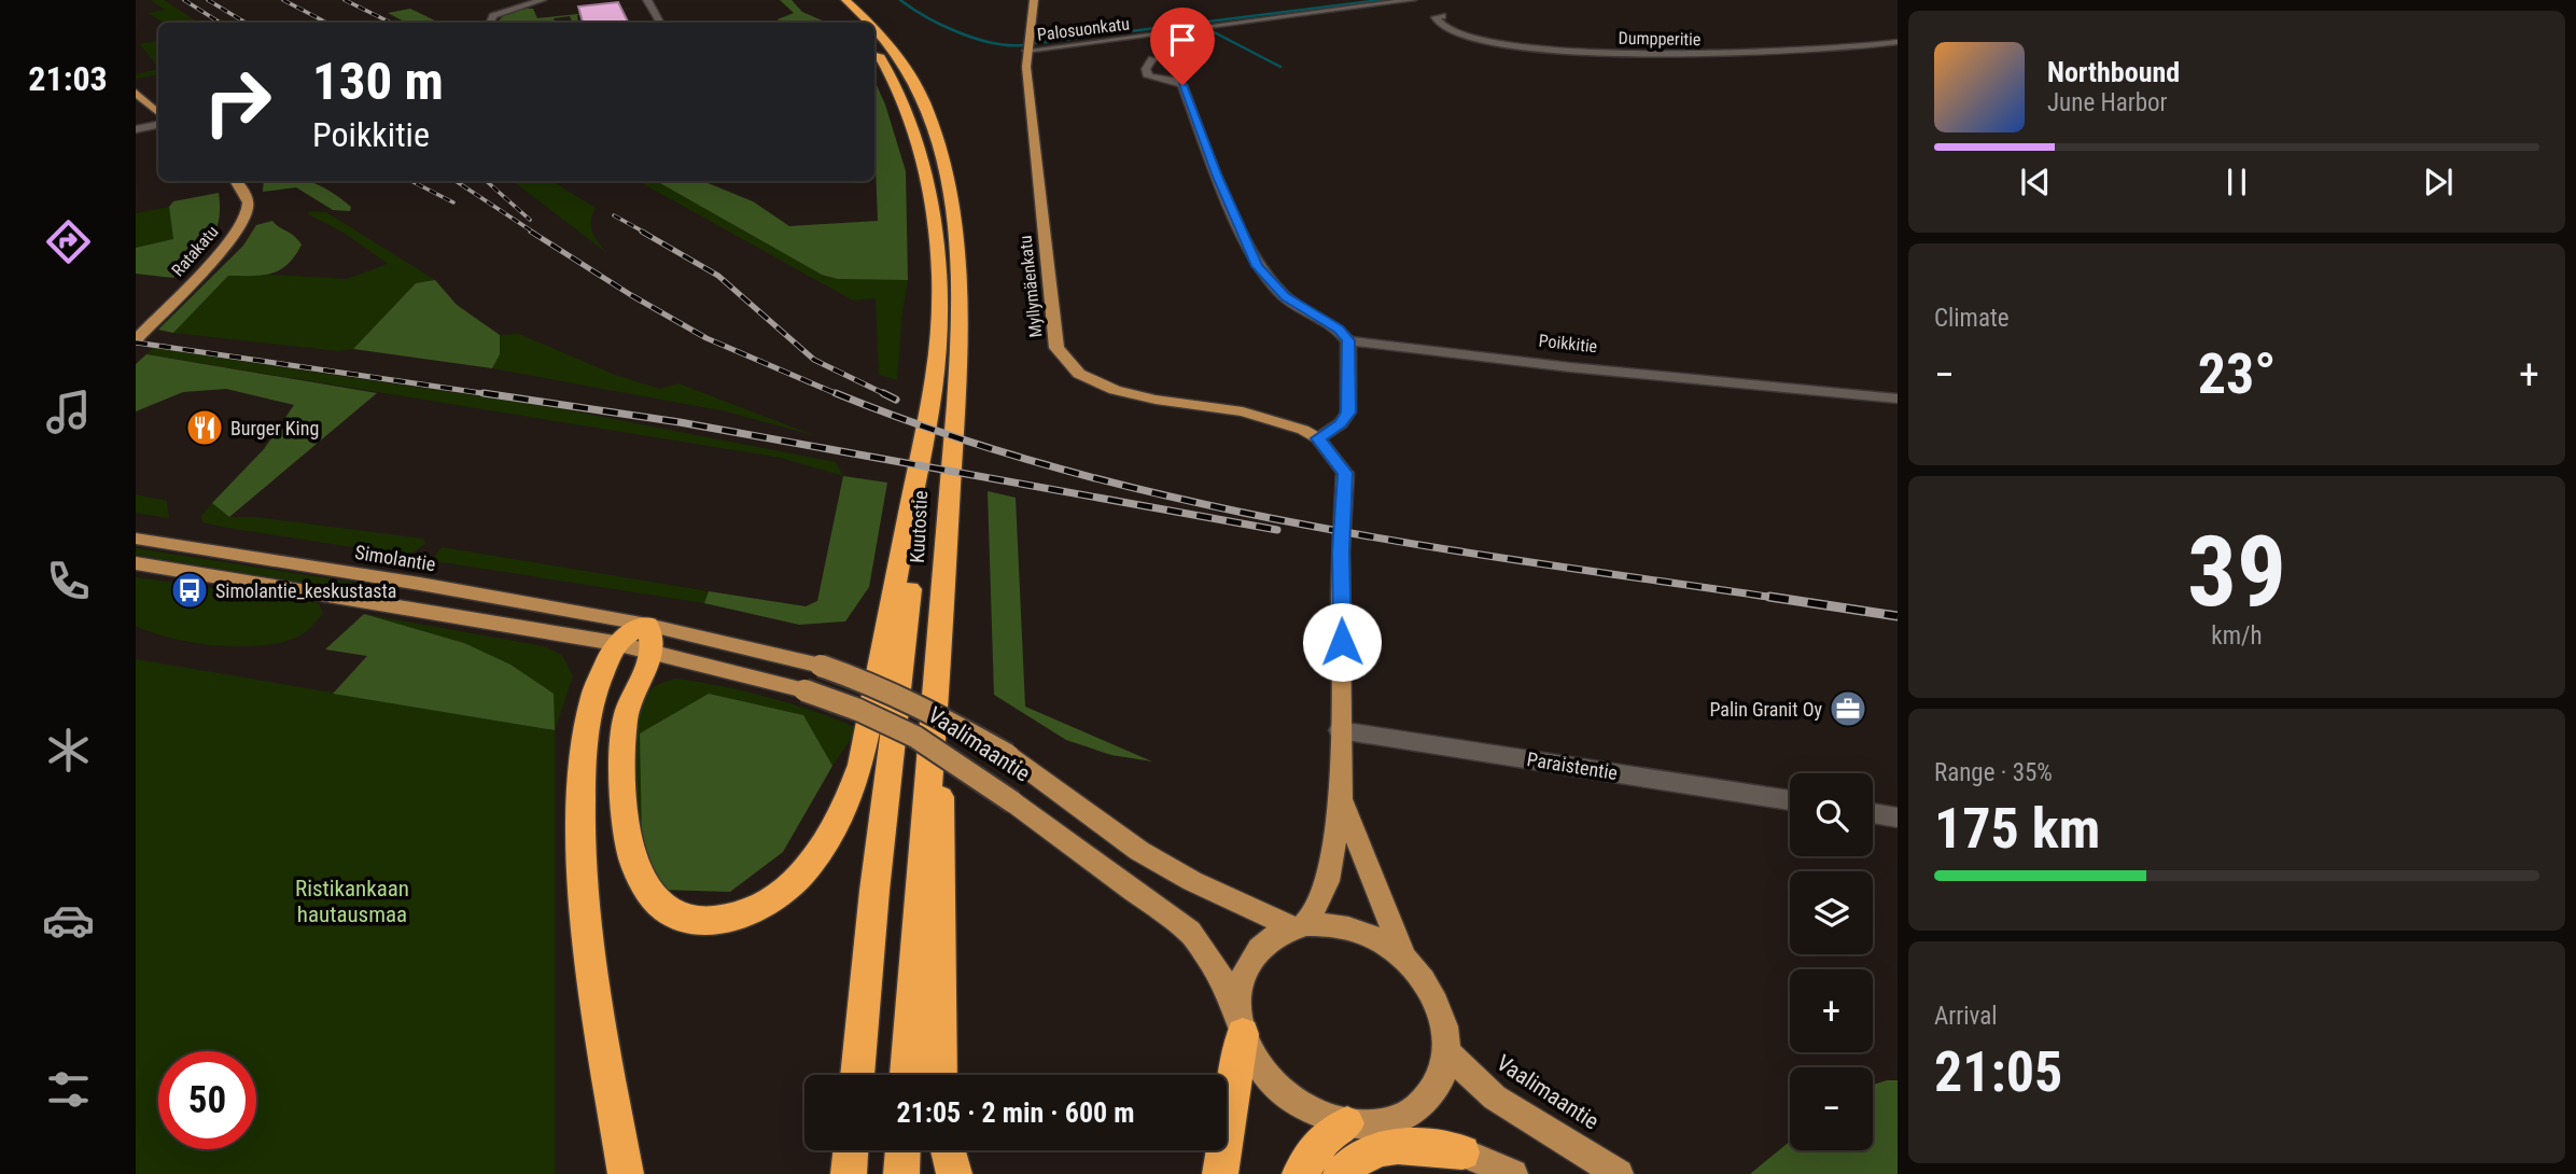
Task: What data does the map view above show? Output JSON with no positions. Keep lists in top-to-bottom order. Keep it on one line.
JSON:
{"streets":{"highway":["Kuutostie"],"main road":["Ratakatu","Myllymäenkatu","Simolantie","Vaalimaantie"],"street":["Palosuonkatu","Dumpperitie","Poikkitie","Paraistentie"]},"crossings":[["Palosuonkatu","Myllymäenkatu"],["Simolantie","Vaalimaantie"]],"parks":["Ristikankaan hautausmaa"],"places":{"restaurant":["Burger King"],"bus stop":["Simolantie_keskustasta"],"office":["Palin Granit Oy"]},"page":{"tabs":"21:03","turn":["130 m","Poikkitie"],"song":["Northbound","June Harbor"],"tile":["Climate",["39","km/h"],["Range · 35%","175 km"],["Arrival","21:05"]],"heat":["−","23°","+"],"map_buttons":["+","−"],"limit":"50","trip":"21:05 · 2 min · 600 m"}}
